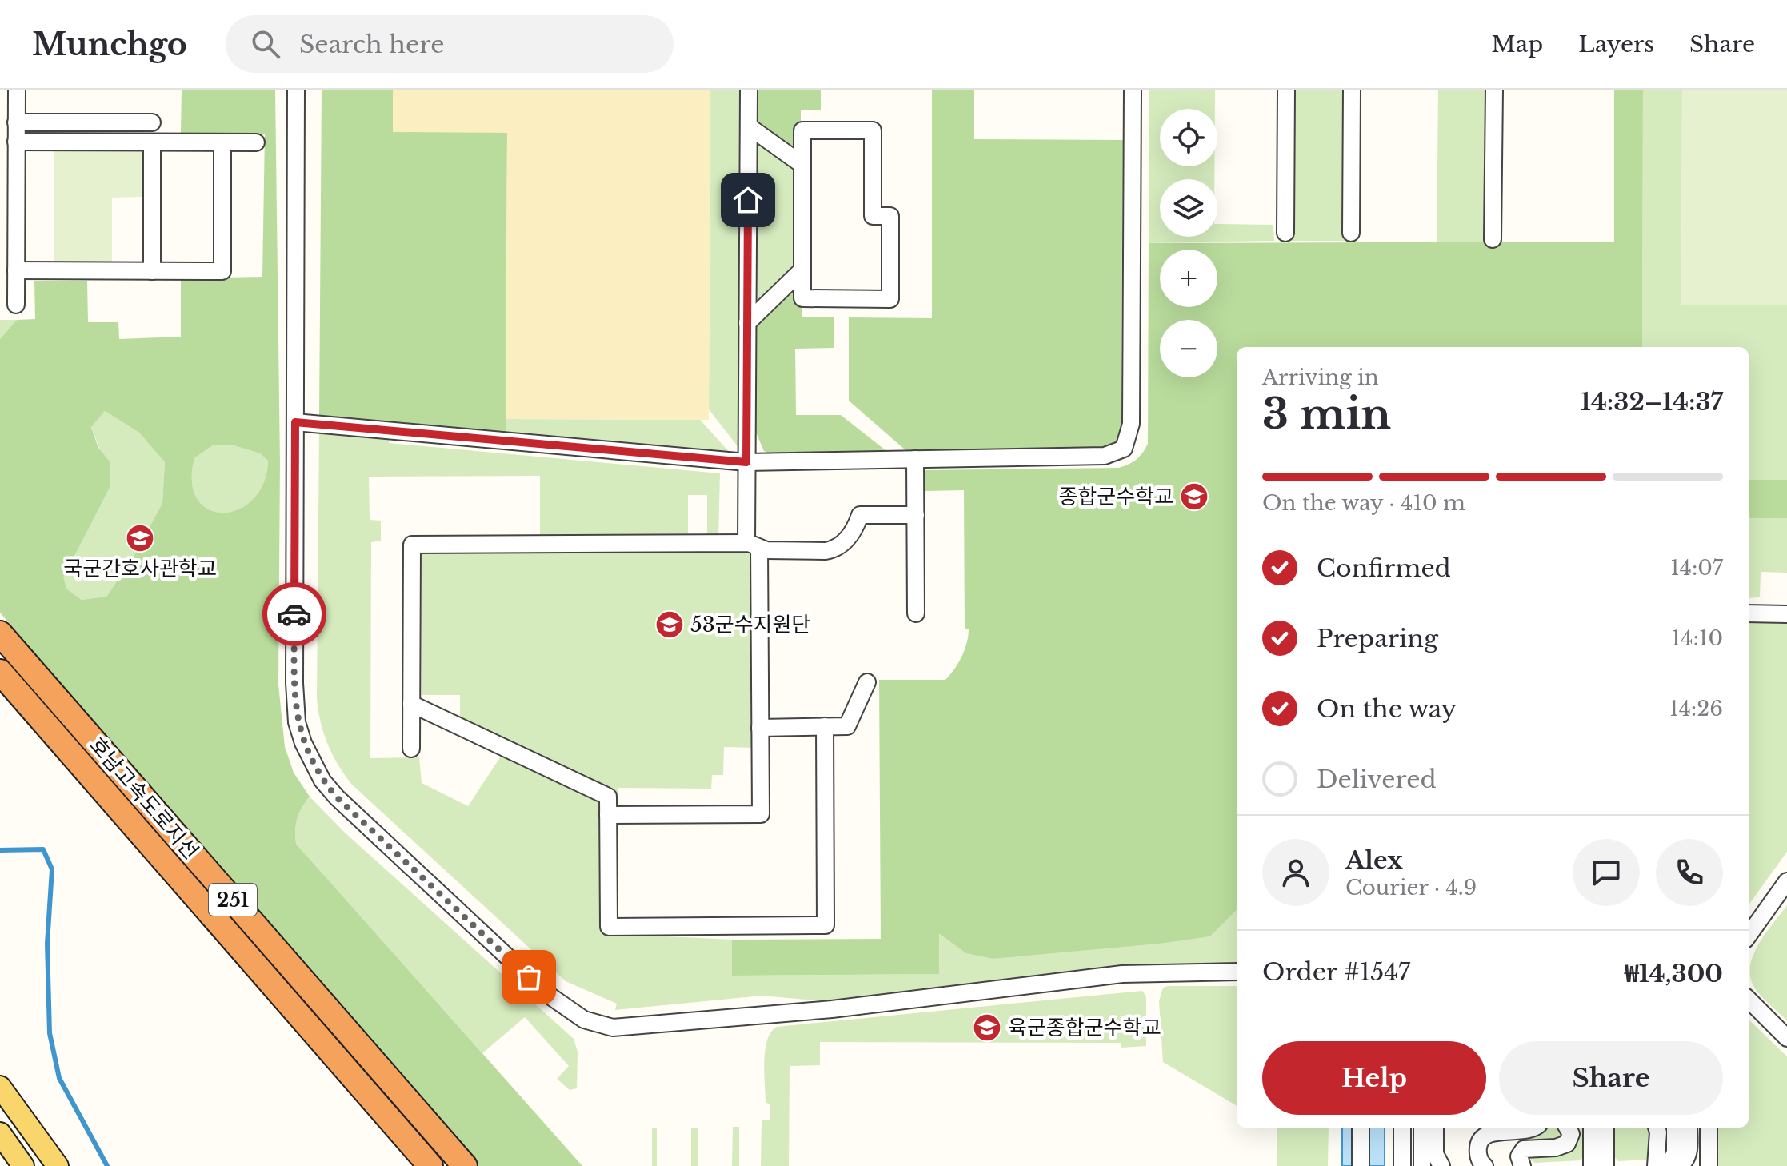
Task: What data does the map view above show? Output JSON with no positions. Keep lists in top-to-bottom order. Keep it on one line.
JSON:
{"streets":{"highway":["호남고속도로지선","251"]},"places":{"school or university":["종합군수학교","국군간호사관학교","53군수지원단","육군종합군수학교"]},"page":{"header":"Munchgo","search":"Search here","nav":["Map","Layers","Share"],"map_buttons":["+","−"],"heading":["3 min","Arriving in","14:32–14:37"],"panel":["Alex","Courier · 4.9","Order #1547","₩14,300"],"bar":"On the way · 410 m","list":[["Confirmed","14:07"],["Preparing","14:10"],["On the way","14:26"],"Delivered"],"buttons":["Help","Share"]}}
